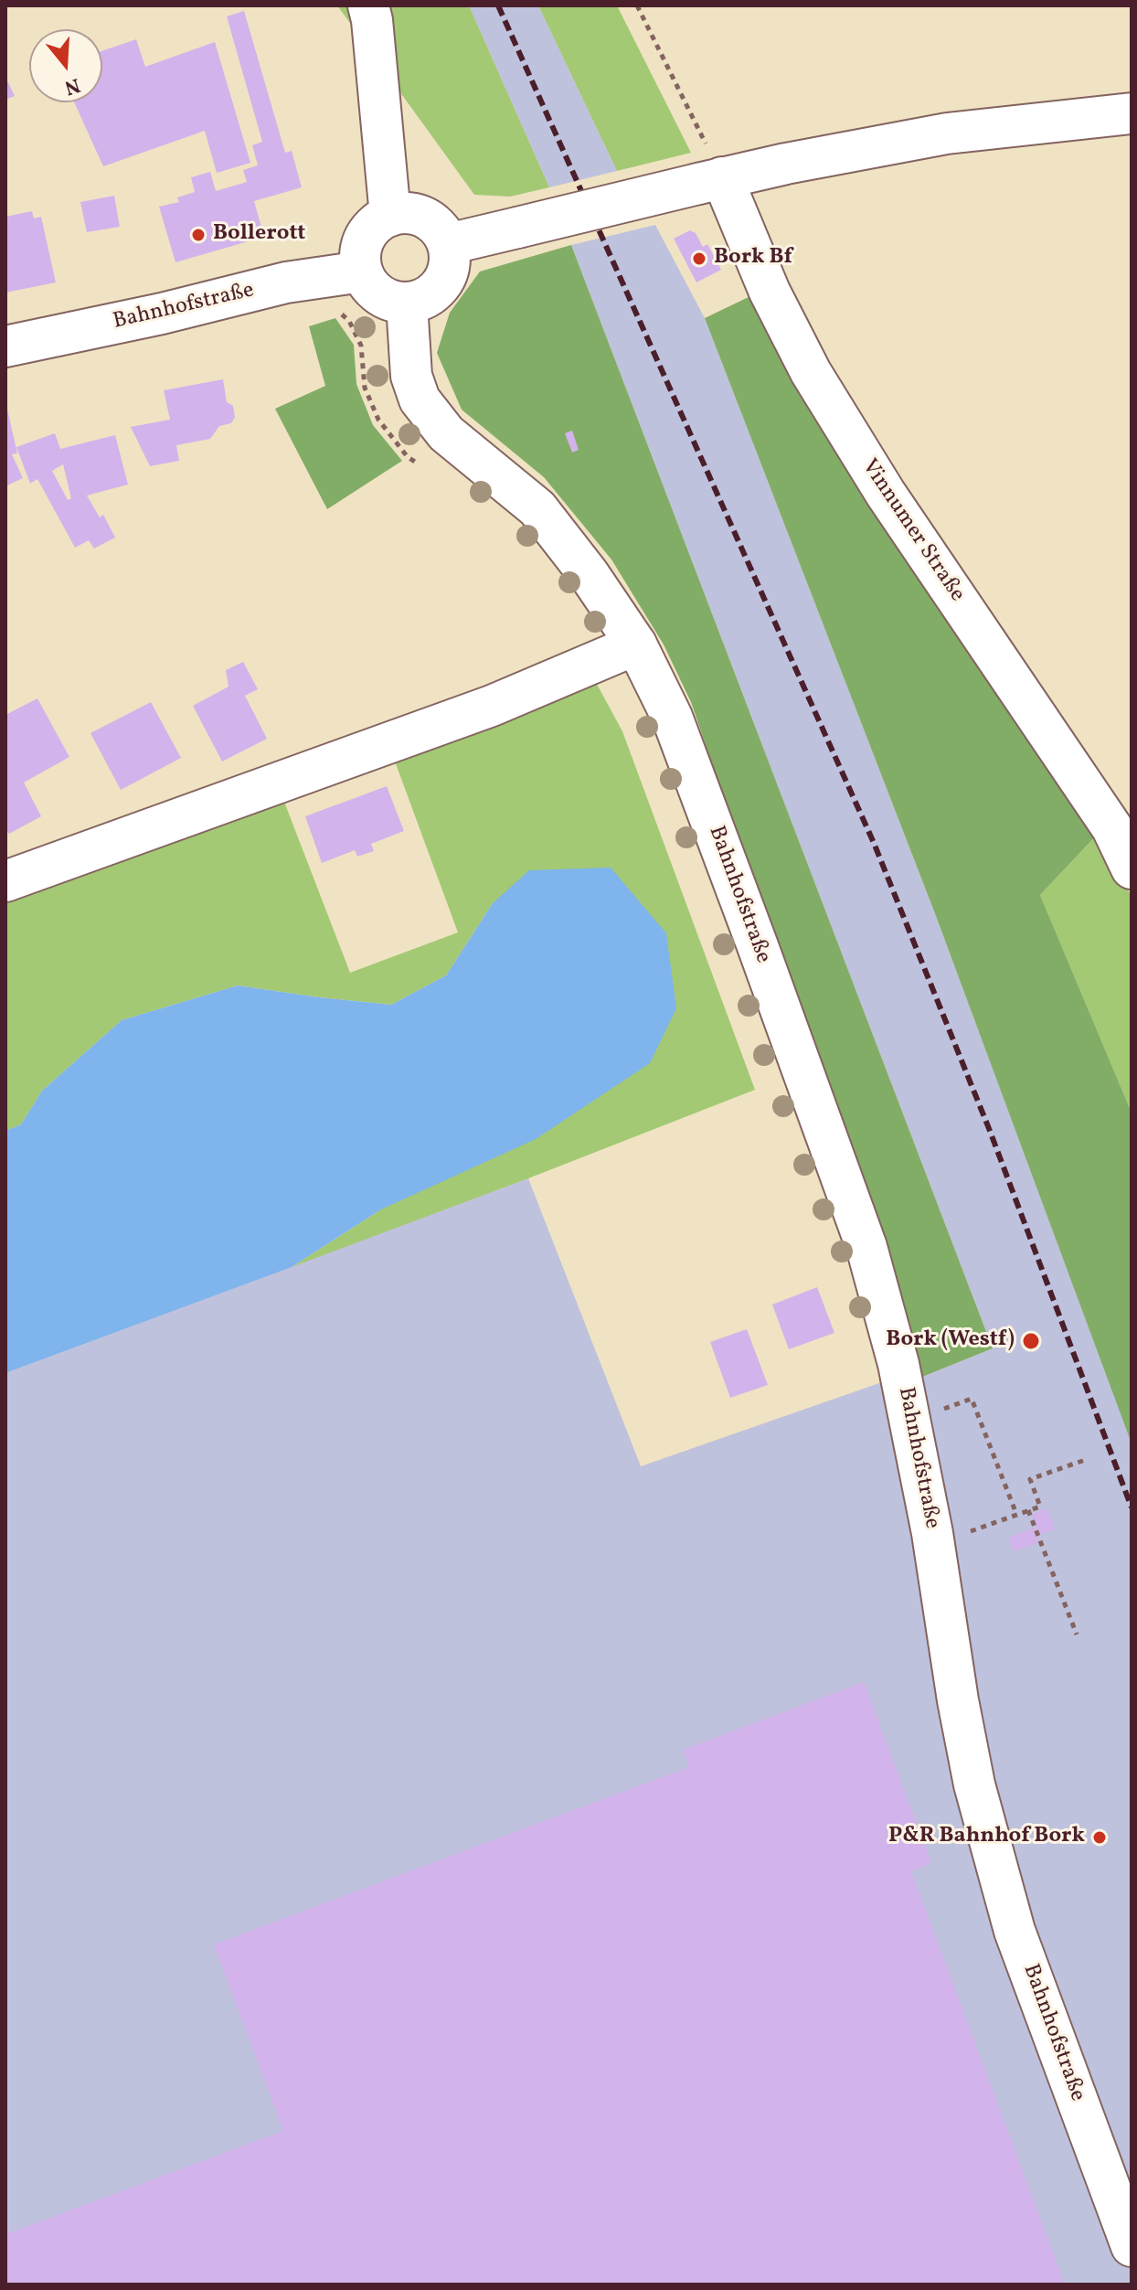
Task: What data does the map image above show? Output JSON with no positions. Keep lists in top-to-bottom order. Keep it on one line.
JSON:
{"streets":{"street":["Bahnhofstraße","Vinnumer Straße"]},"places":["Bollerott","Bork Bf","Bork (Westf)","P&R Bahnhof Bork"],"north":"bottom"}
